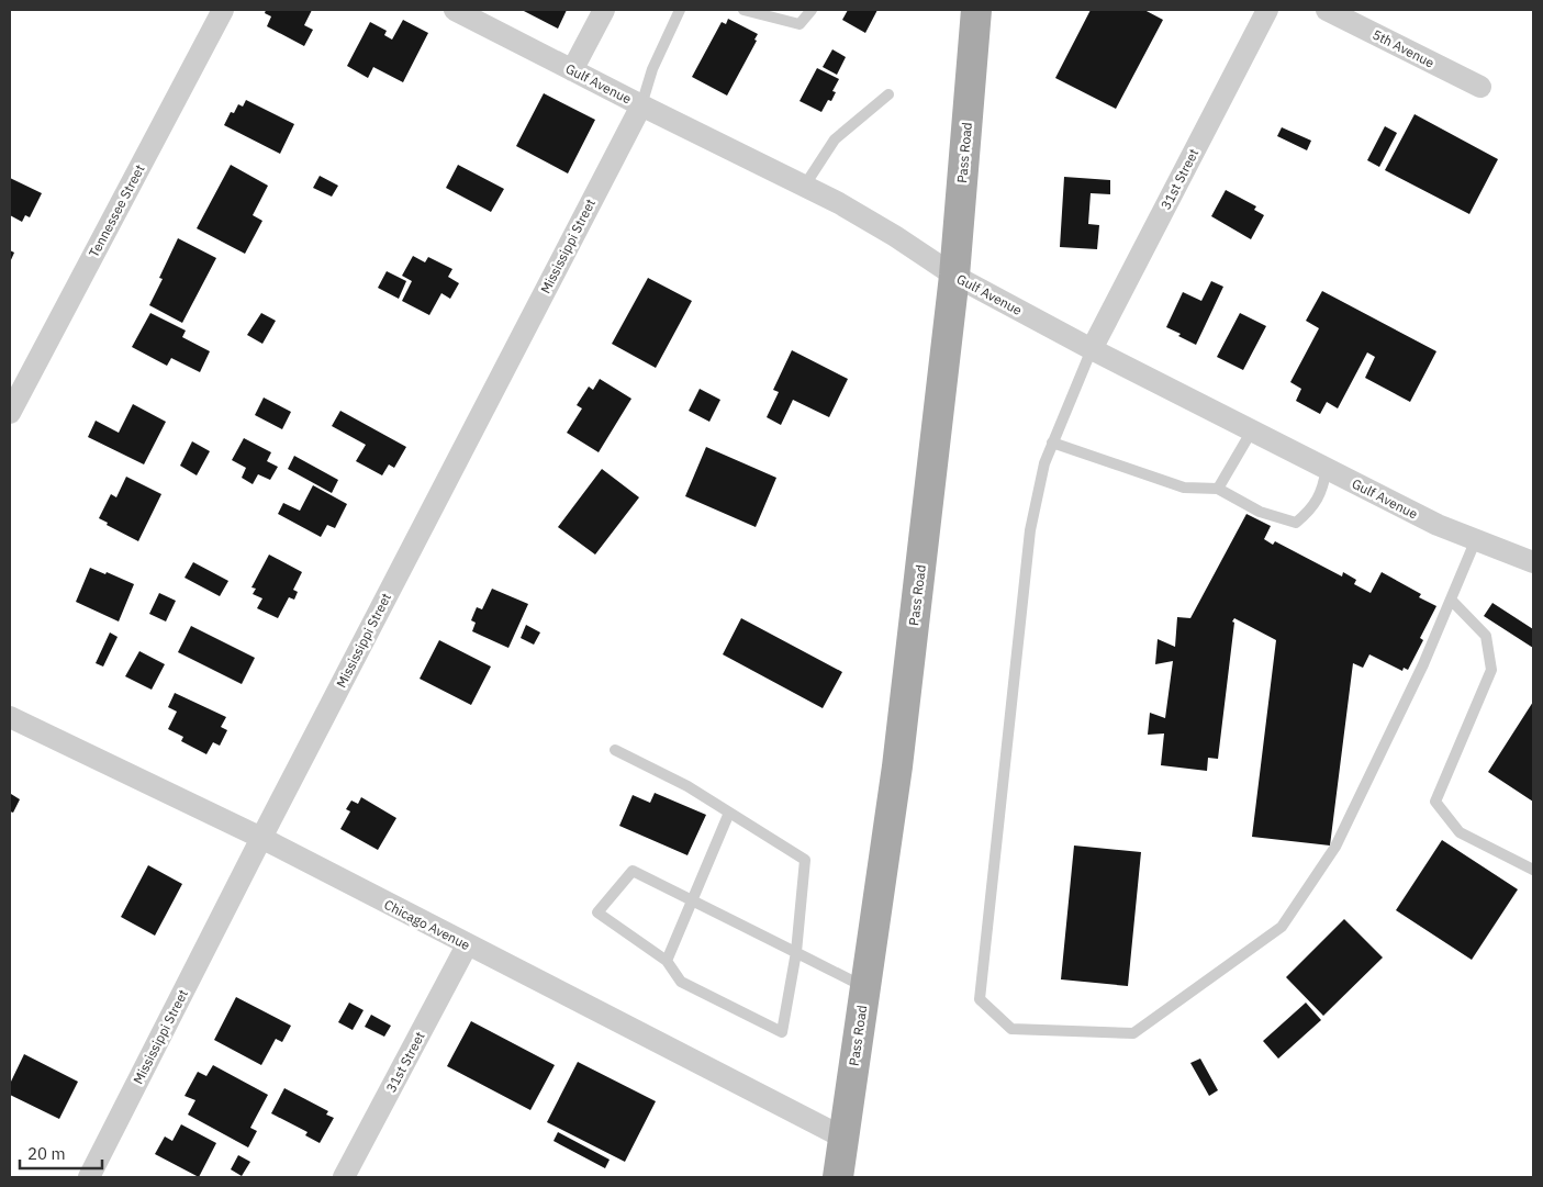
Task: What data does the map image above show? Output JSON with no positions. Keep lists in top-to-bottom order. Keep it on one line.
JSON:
{"streets":{"main road":["Pass Road"],"street":["5th Avenue","Gulf Avenue","31st Street","Tennessee Street","Mississippi Street","Chicago Avenue"]},"crossings":[["Gulf Avenue","Pass Road"],["Gulf Avenue","31st Street"],["Gulf Avenue","Mississippi Street"],["Pass Road","Chicago Avenue"],["31st Street","Chicago Avenue"],["Mississippi Street","Chicago Avenue"]],"scale_bar":"20 m"}
